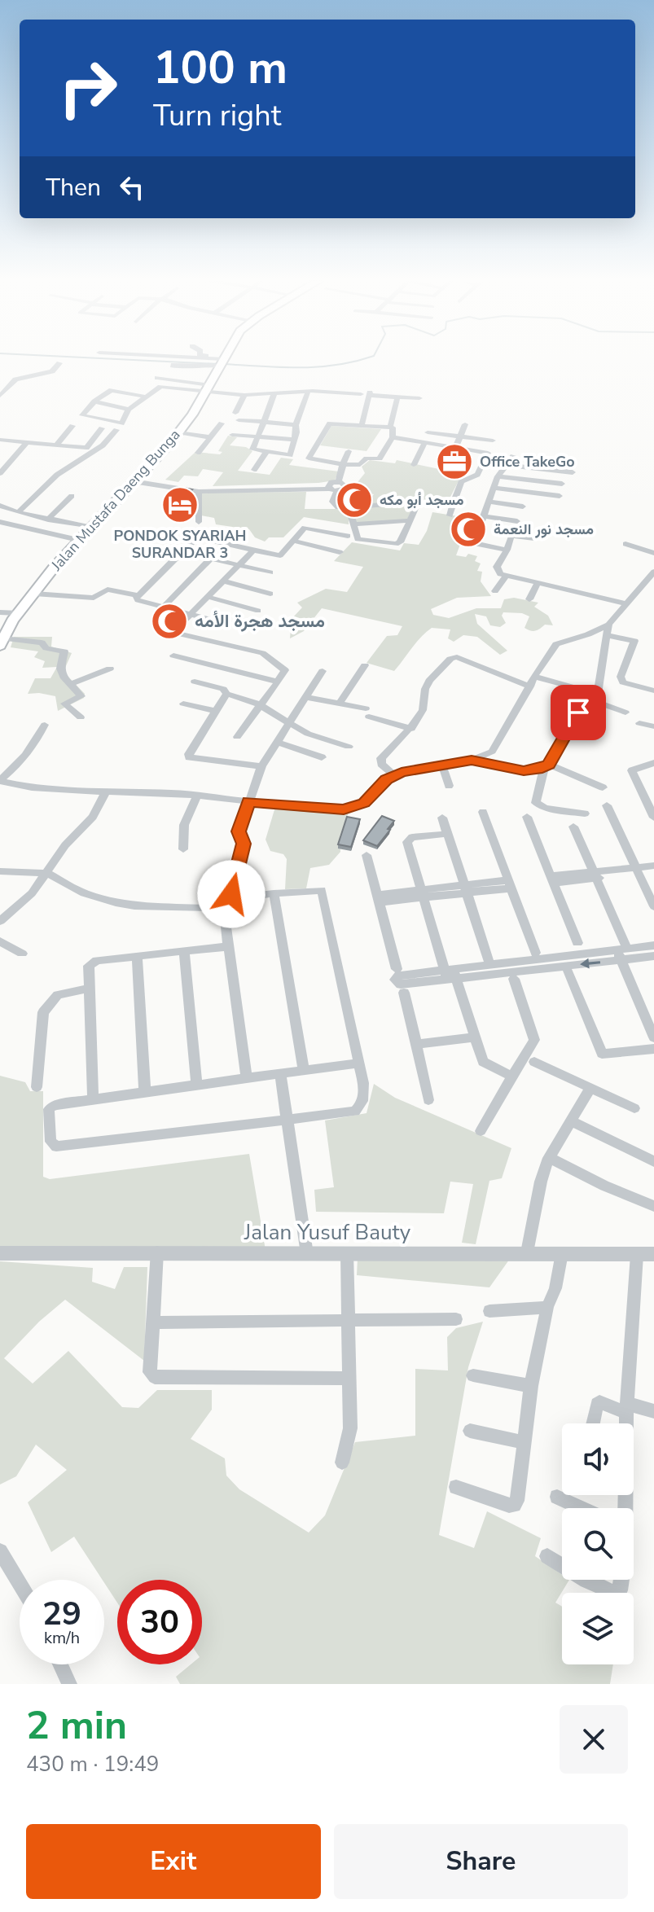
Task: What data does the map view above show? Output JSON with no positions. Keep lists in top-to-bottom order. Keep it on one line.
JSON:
{"streets":{"main road":["Jalan Mustafa Daeng Bunga"],"street":["Jalan Yusuf Bauty"]},"places":{"office":["Office TakeGo"],"mosque":["مسجد أبو مكه","مسجد نور النعمة","مسجد هجرة الأمه"],"hotel":["PONDOK SYARIAH SURANDAR 3"]},"page":{"turn":["100 m","Turn right"],"then":"Then","speed":"29 km/h","limit":"30","heading":["2 min","430 m · 19:49"],"buttons":["Exit","Share"]}}
